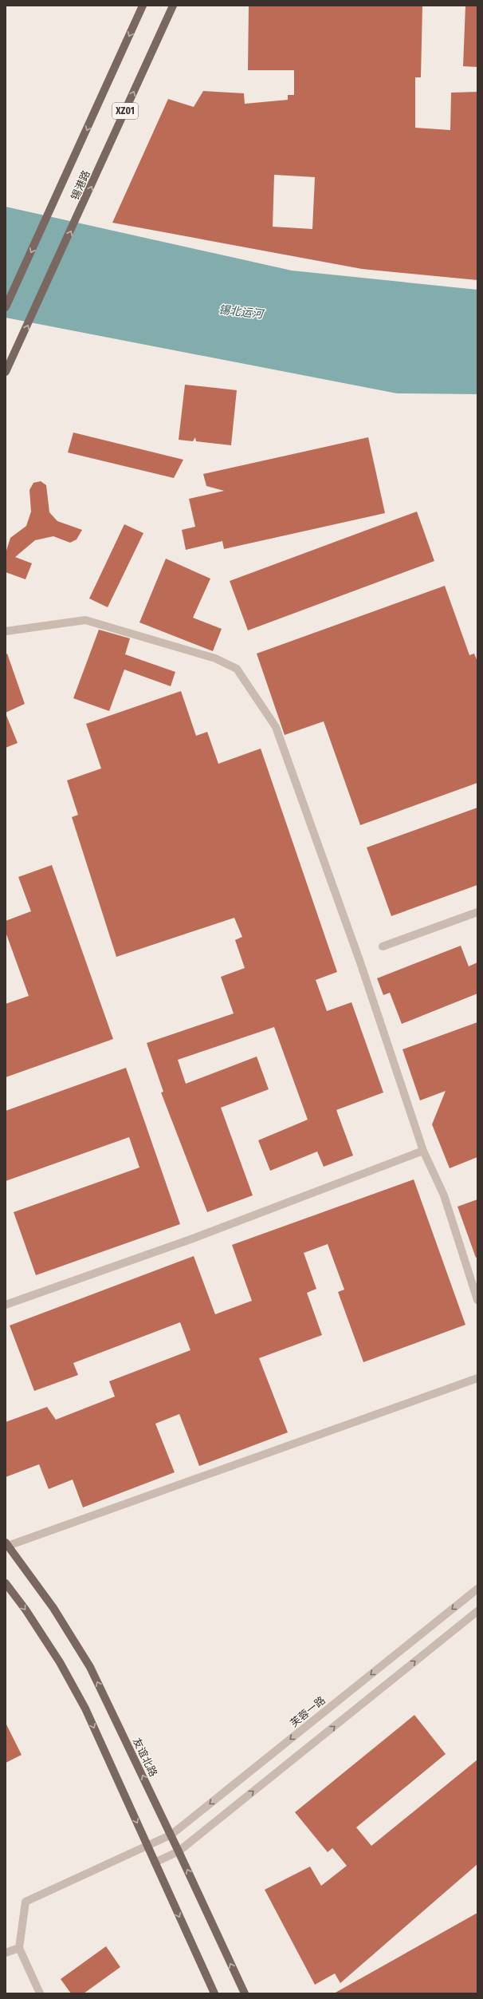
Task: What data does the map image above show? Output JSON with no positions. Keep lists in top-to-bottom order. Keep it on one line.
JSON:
{"streets":{"main road":["XZ01","锡港路","友谊北路"],"street":["芙蓉一路"]},"crossings":[["芙蓉一路","友谊北路"]],"water":["锡北运河"]}
